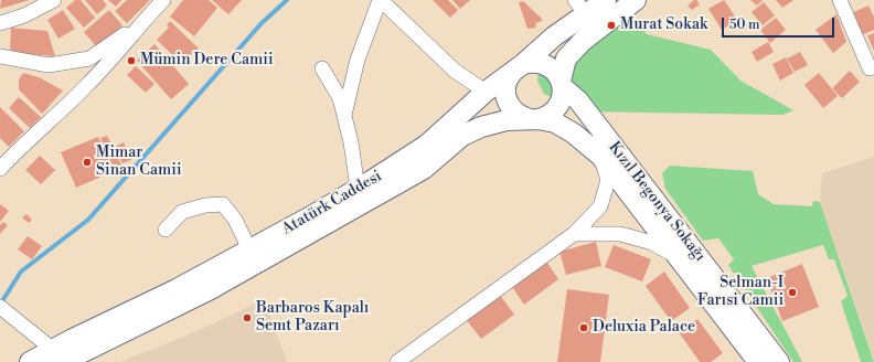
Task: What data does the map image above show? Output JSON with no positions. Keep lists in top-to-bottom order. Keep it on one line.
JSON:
{"streets":{"main road":["Kızıl Begonya Sokağı","Atatürk Caddesi"]},"crossings":[["Kızıl Begonya Sokağı","Atatürk Caddesi"]],"places":["Murat Sokak","Mümin Dere Camii","Mimar Sinan Camii","Selman-I Farısi Camii","Barbaros Kapalı Semt Pazarı","Deluxia Palace"],"scale_bar":"50 m"}
